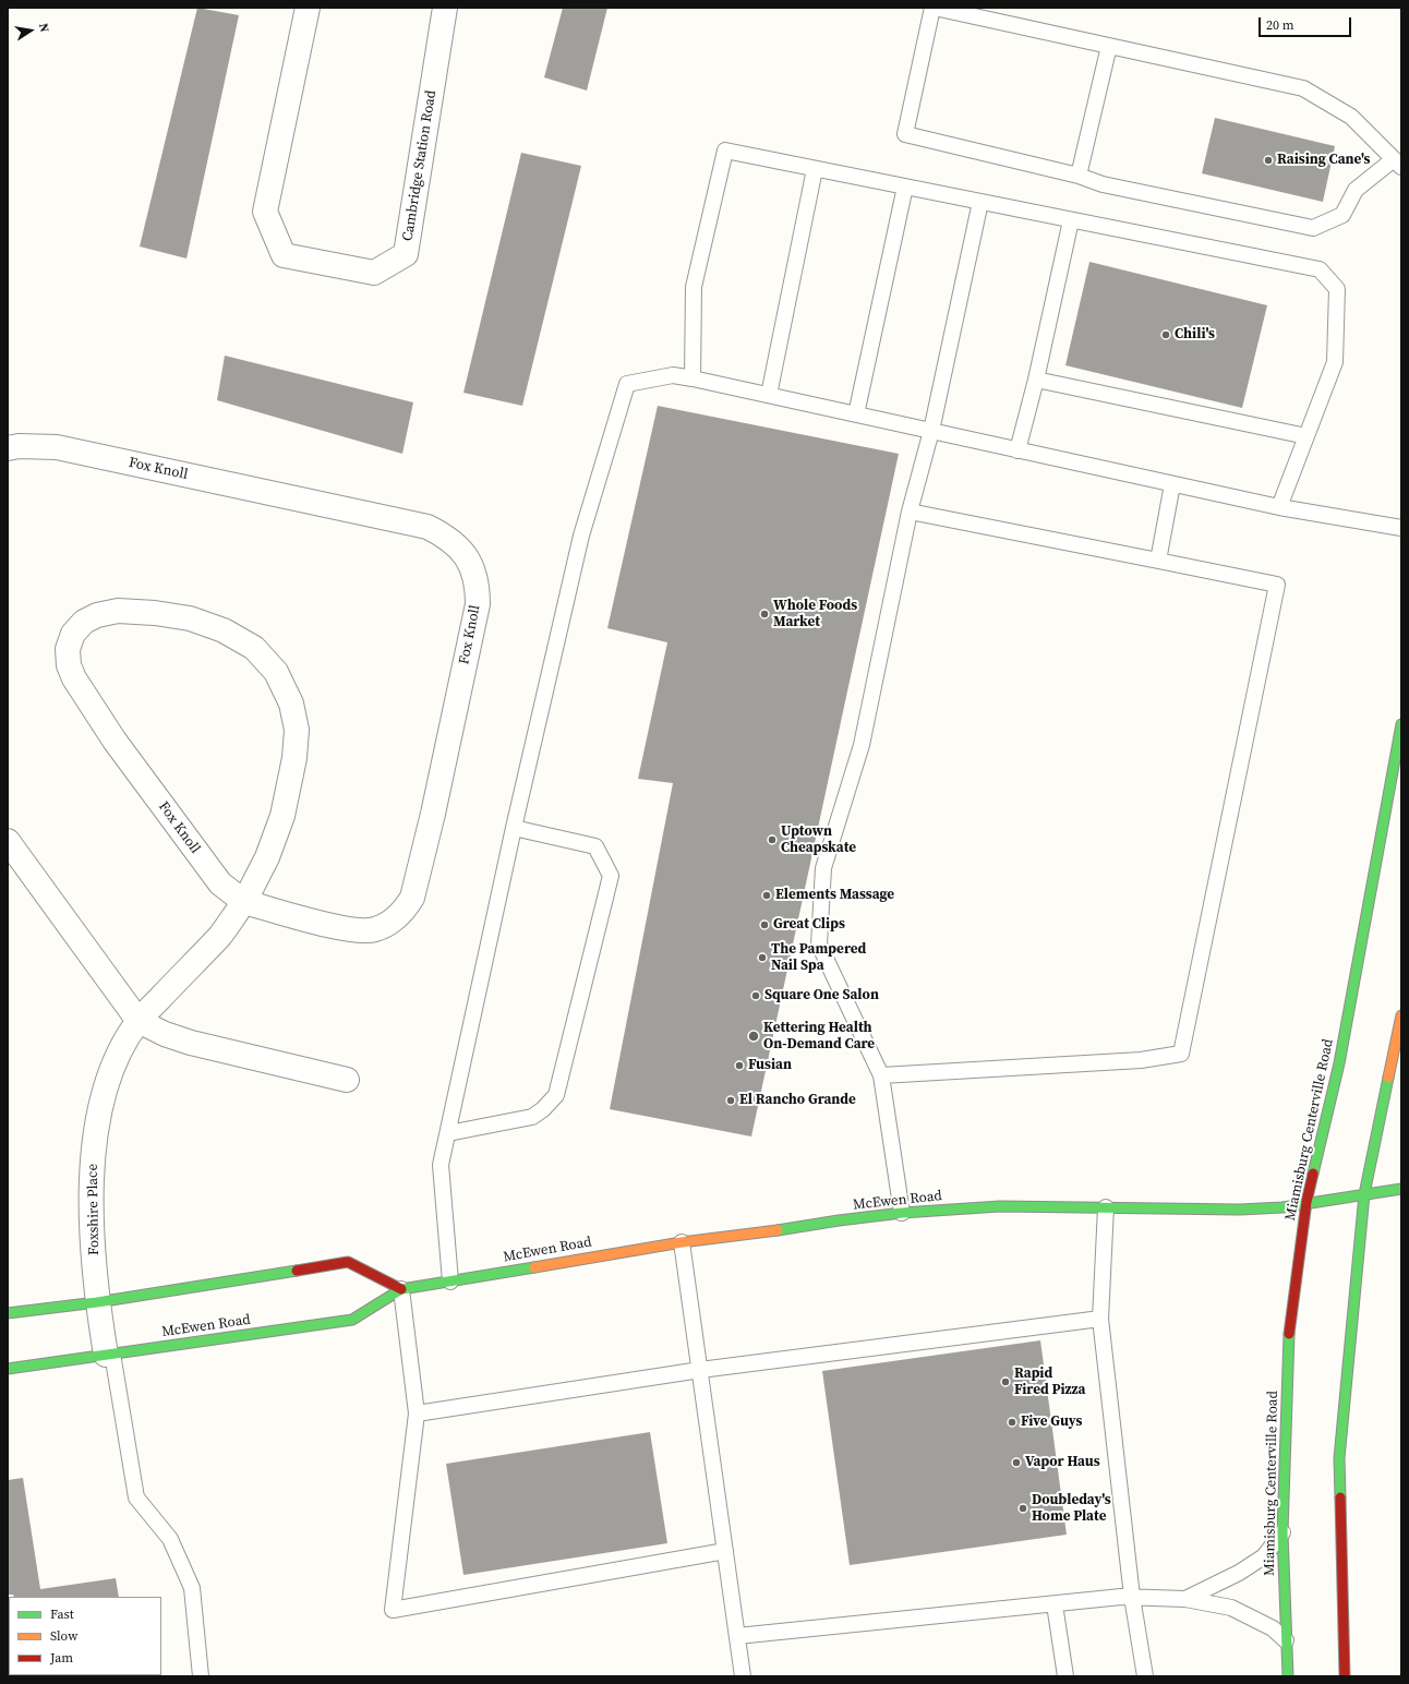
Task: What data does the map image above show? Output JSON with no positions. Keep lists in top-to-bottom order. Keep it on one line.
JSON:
{"streets":{"street":["Cambridge Station Road","Fox Knoll","Miamisburg Centerville Road","McEwen Road","Foxshire Place"]},"crossings":[["Fox Knoll","Foxshire Place"],["Miamisburg Centerville Road","McEwen Road"],["McEwen Road","Foxshire Place"]],"places":["Raising Cane's","Chili's","Whole Foods Market","Uptown Cheapskate","Elements Massage","Great Clips","The Pampered Nail Spa","Square One Salon","Kettering Health On-Demand Care","Fusian","El Rancho Grande","Rapid Fired Pizza","Five Guys","Vapor Haus","Doubleday's Home Plate"],"legend":["Fast","Slow","Jam"],"scale_bar":"20 m","north":"right"}
